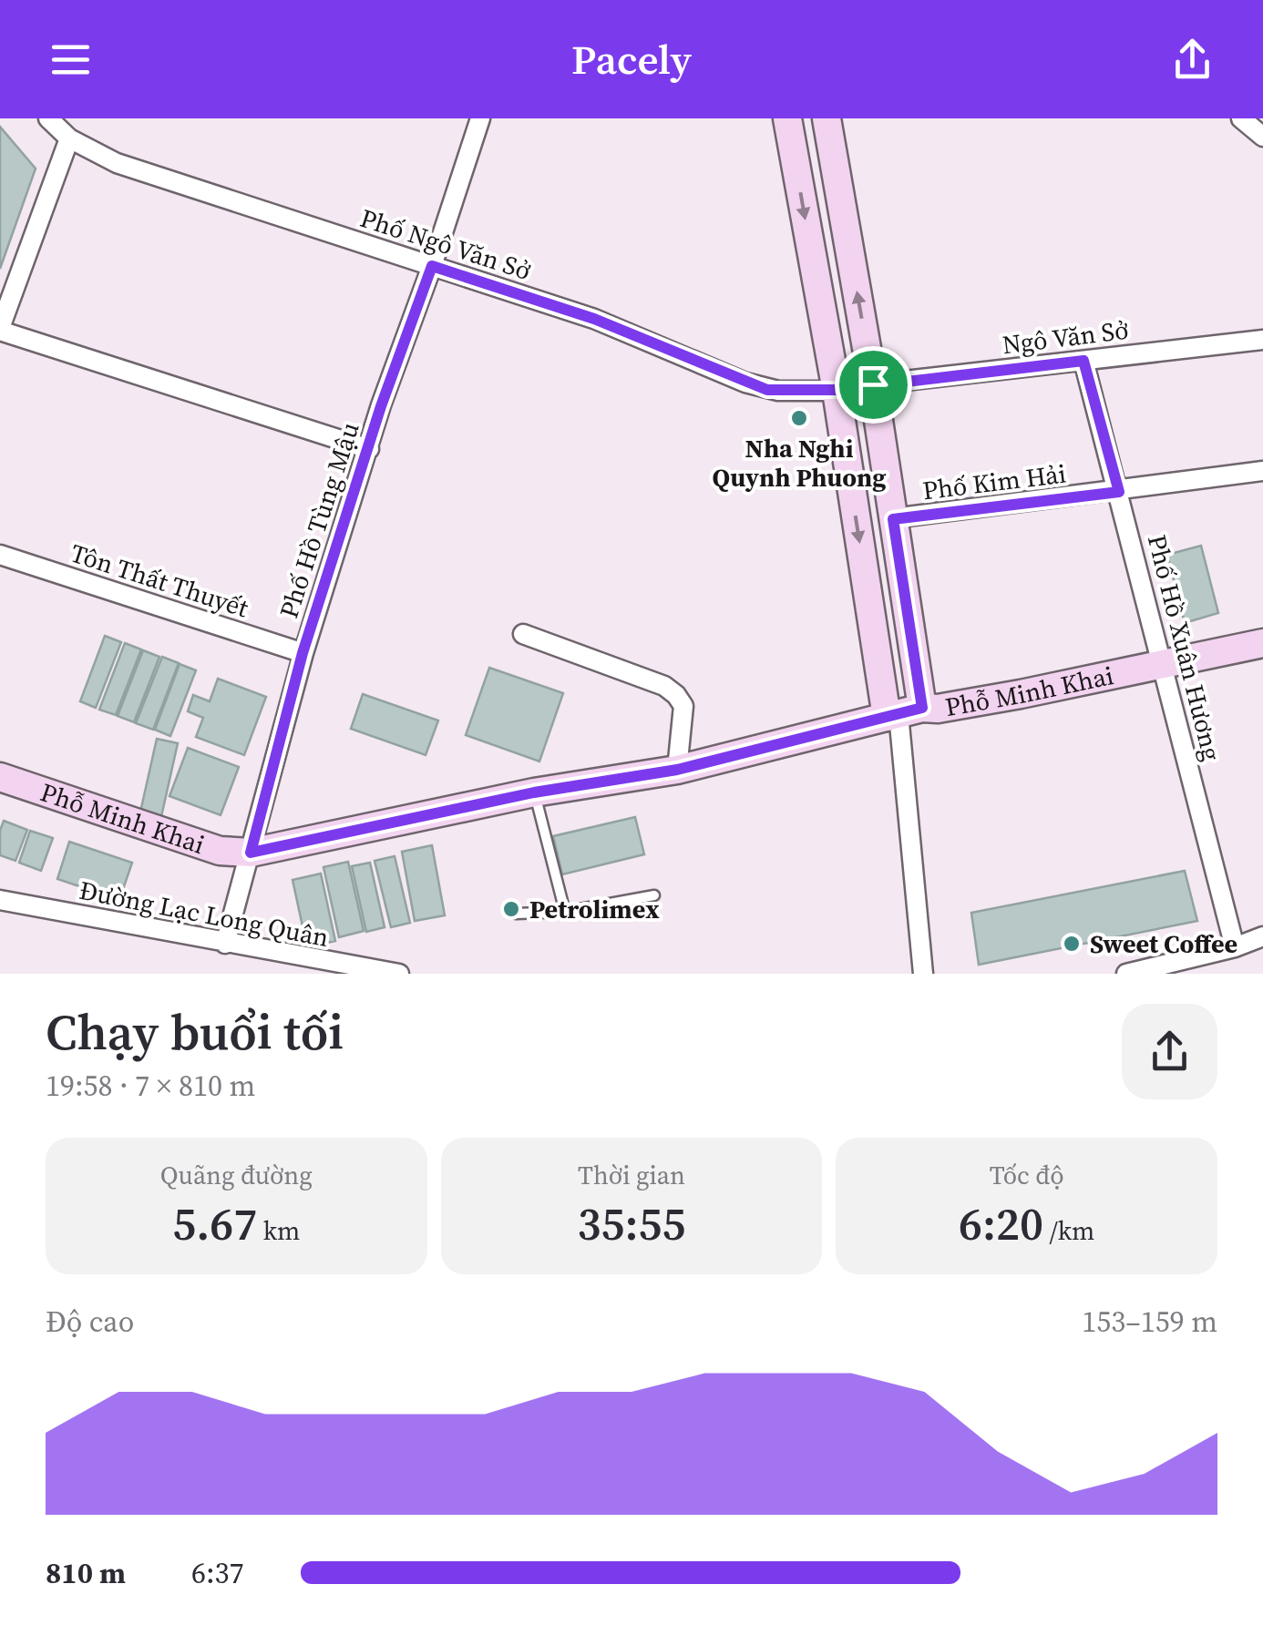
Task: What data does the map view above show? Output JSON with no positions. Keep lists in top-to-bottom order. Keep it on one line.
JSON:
{"streets":{"street":["Phố Ngô Văn Sở","Ngô Văn Sở","Phố Kim Hải","Phố Hồ Tùng Mậu","Tôn Thất Thuyết","Phố Hồ Xuân Hương","Phỗ Minh Khai","Đường Lạc Long Quân"]},"crossings":[["Phố Ngô Văn Sở","Phố Hồ Tùng Mậu"],["Ngô Văn Sở","Phố Hồ Xuân Hương"],["Phố Kim Hải","Phố Hồ Xuân Hương"],["Phố Hồ Tùng Mậu","Tôn Thất Thuyết"],["Phố Hồ Tùng Mậu","Phỗ Minh Khai"],["Phố Hồ Tùng Mậu","Đường Lạc Long Quân"],["Phố Hồ Xuân Hương","Phỗ Minh Khai"]],"places":["Nha Nghi Quynh Phuong","Petrolimex","Sweet Coffee"],"page":{"header":"Pacely","heading":["Chạy buổi tối","19:58 · 7 × 810 m"],"stats":[["Quãng đường","5.67 km"],["Thời gian","35:55"],["Tốc độ","6:20 /km"]],"chart":["Độ cao","153–159 m"],"list":[{"name":"810 m","note":"6:37"}]}}
